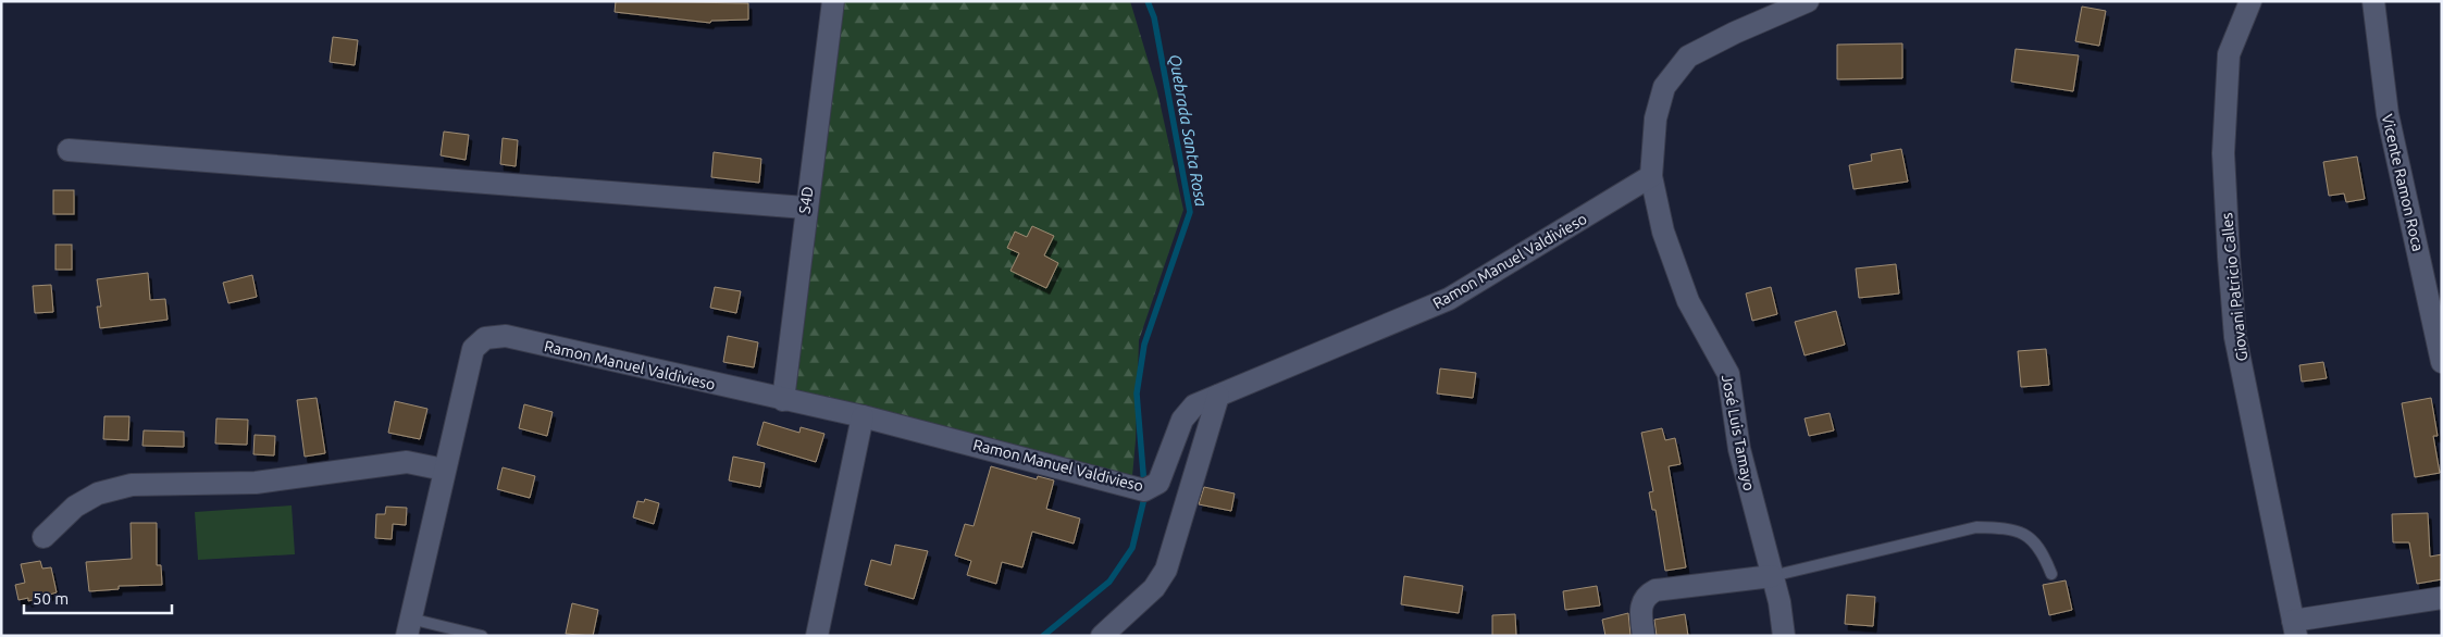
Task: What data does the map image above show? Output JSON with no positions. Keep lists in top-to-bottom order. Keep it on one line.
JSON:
{"streets":{"street":["Vicente Ramon Roca","S4D","Ramon Manuel Valdivieso","Giovani Patricio Calles","José Luis Tamayo"]},"crossings":[["S4D","Ramon Manuel Valdivieso"],["Ramon Manuel Valdivieso","José Luis Tamayo"]],"water":["Quebrada Santa Rosa"],"scale_bar":"50 m"}
